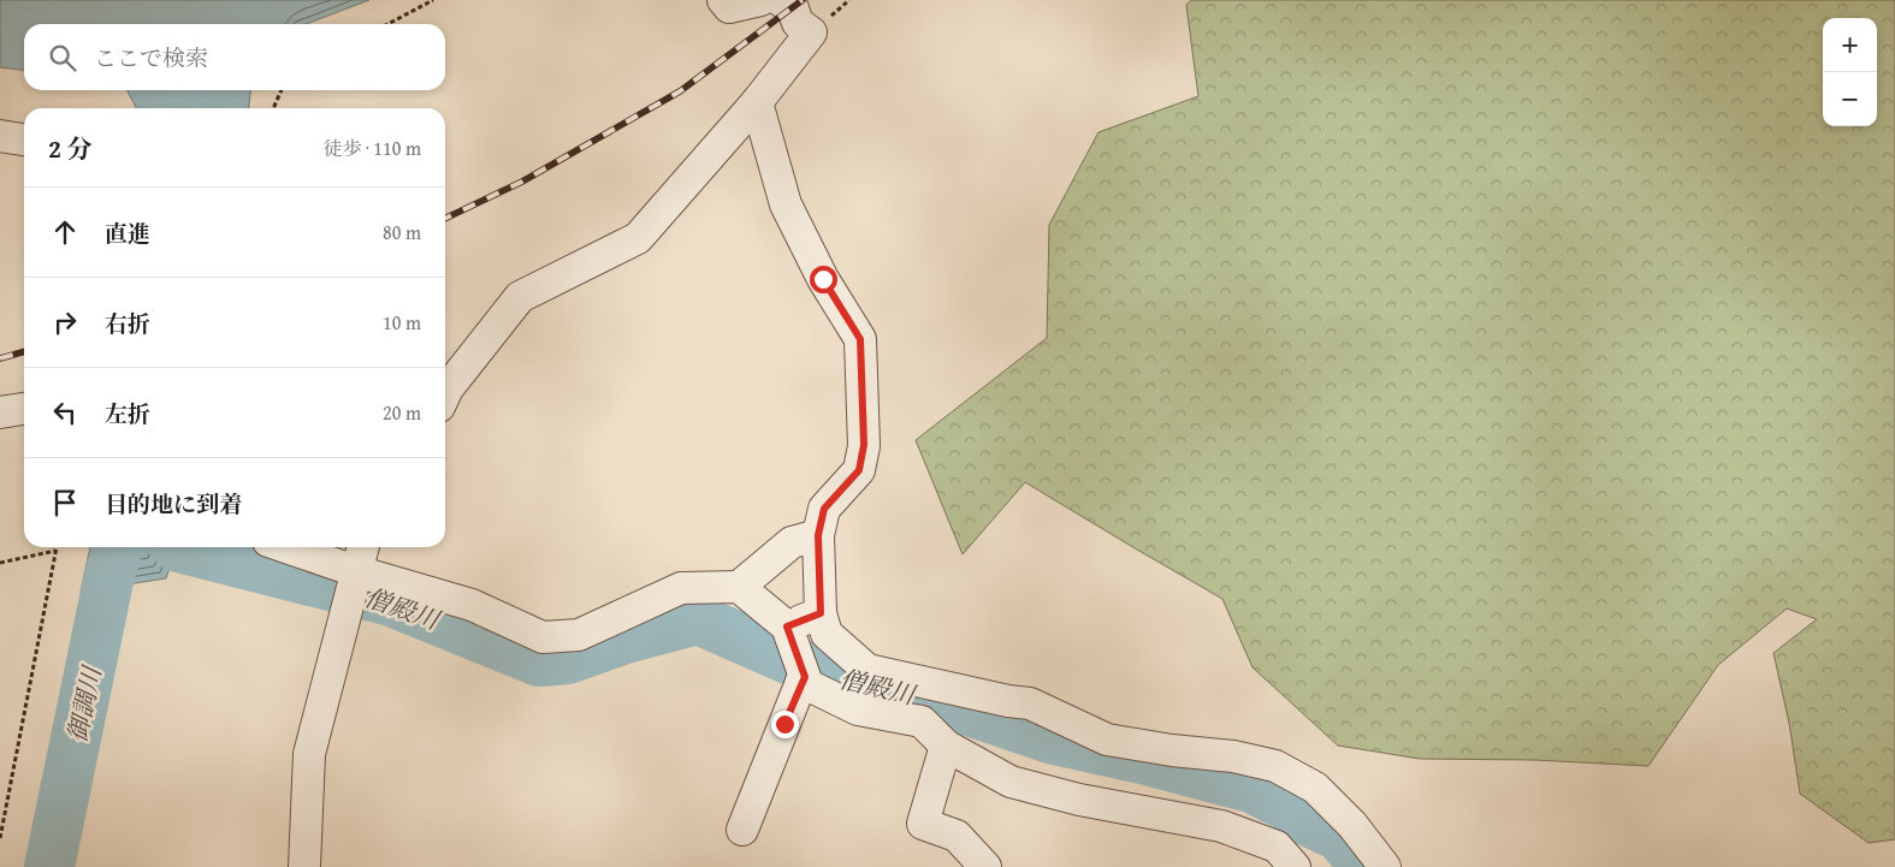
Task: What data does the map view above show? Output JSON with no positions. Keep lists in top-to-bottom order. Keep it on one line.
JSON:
{"water":["僧殿川","御調川"],"page":{"map_buttons":["+","−"],"search":"ここで検索","heading":["2 分","徒歩 · 110 m"],"list":[["直進","80 m"],["右折","10 m"],["左折","20 m"],"目的地に到着"]}}
